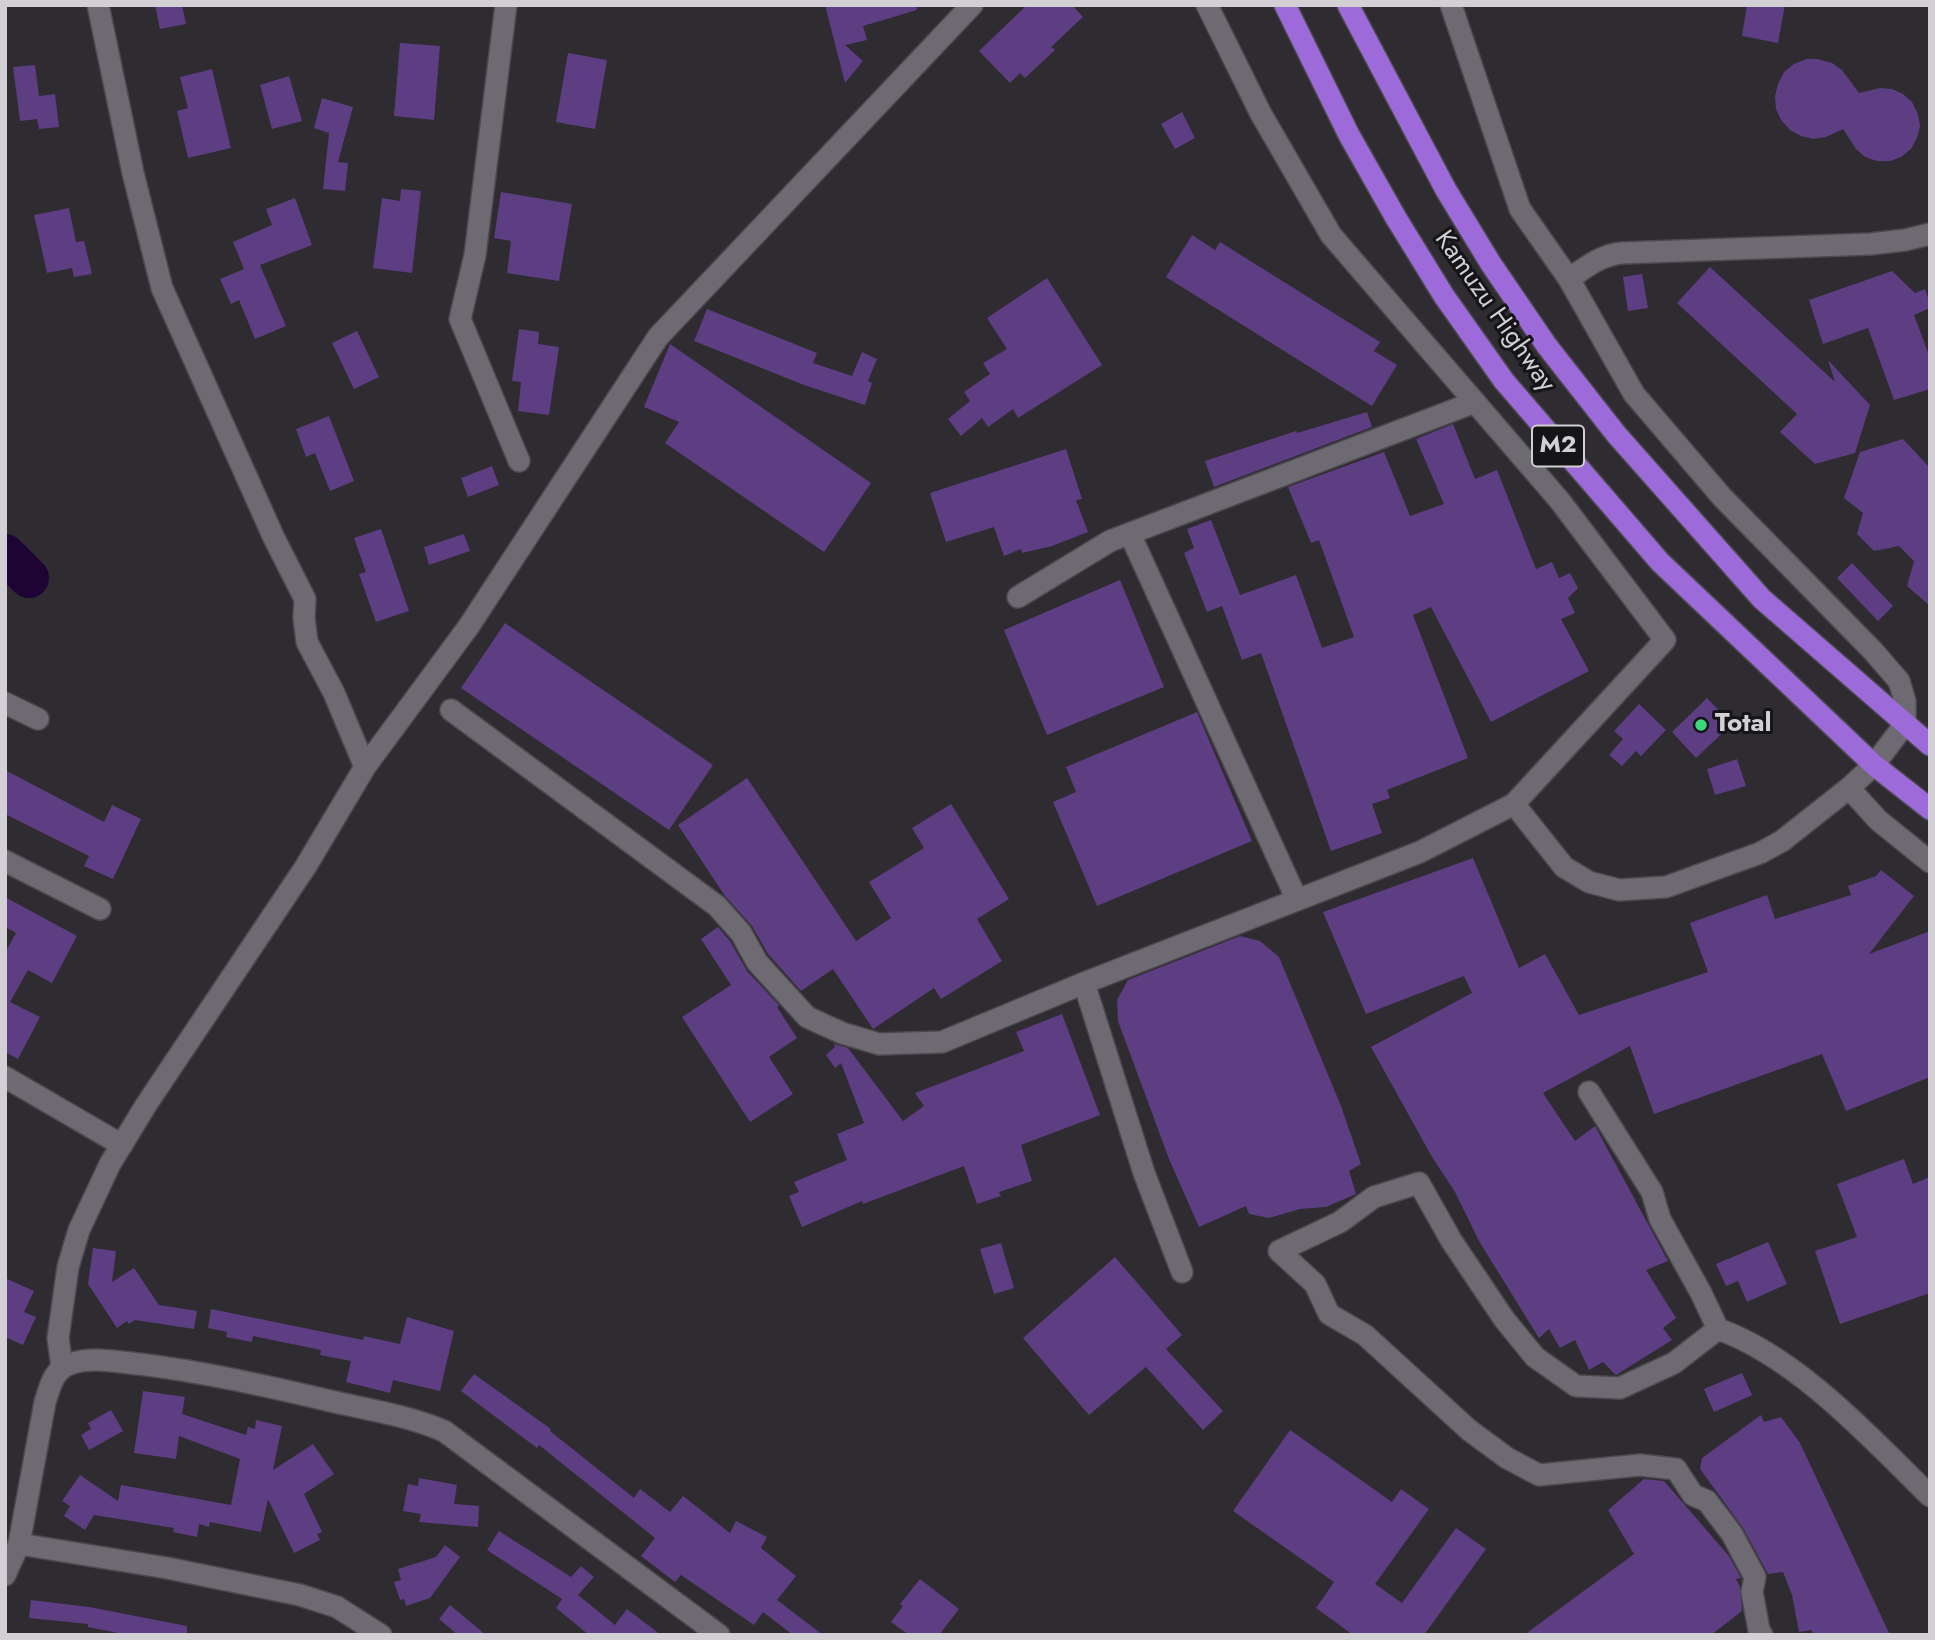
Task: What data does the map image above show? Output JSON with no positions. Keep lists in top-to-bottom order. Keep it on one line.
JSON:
{"streets":{"highway":["Kamuzu Highway","M2"]},"places":["Total"]}
